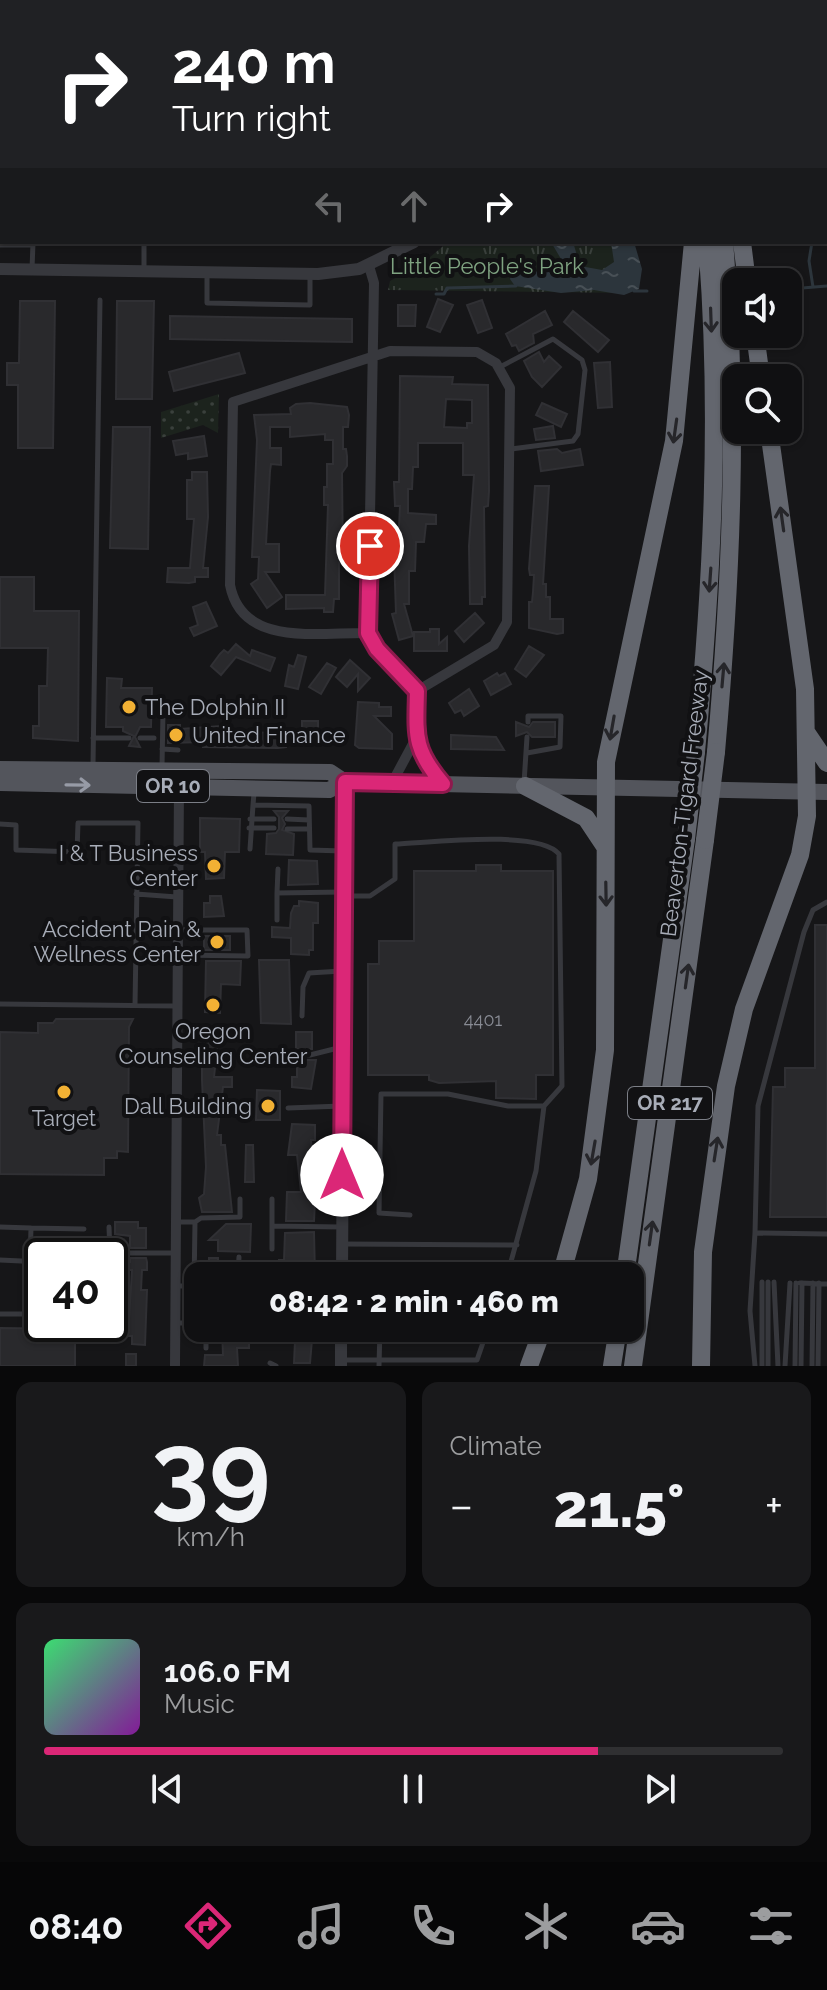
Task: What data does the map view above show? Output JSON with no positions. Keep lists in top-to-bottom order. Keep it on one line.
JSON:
{"streets":{"highway":["Beaverton-Tigard Freeway","OR 217"],"main road":["OR 10"]},"parks":["Little People's Park"],"places":["The Dolphin II","United Finance","I & T Business Center","Accident Pain & Wellness Center","Oregon Counseling Center","Target","Dall Building"],"house_numbers":["4401"],"page":{"turn":["240 m","Turn right"],"limit":"40","trip":"08:42 · 2 min · 460 m","tile":[["39","km/h"],"Climate"],"heat":["−","21.5°","+"],"song":["106.0 FM","Music"],"tabs":"08:40"}}
